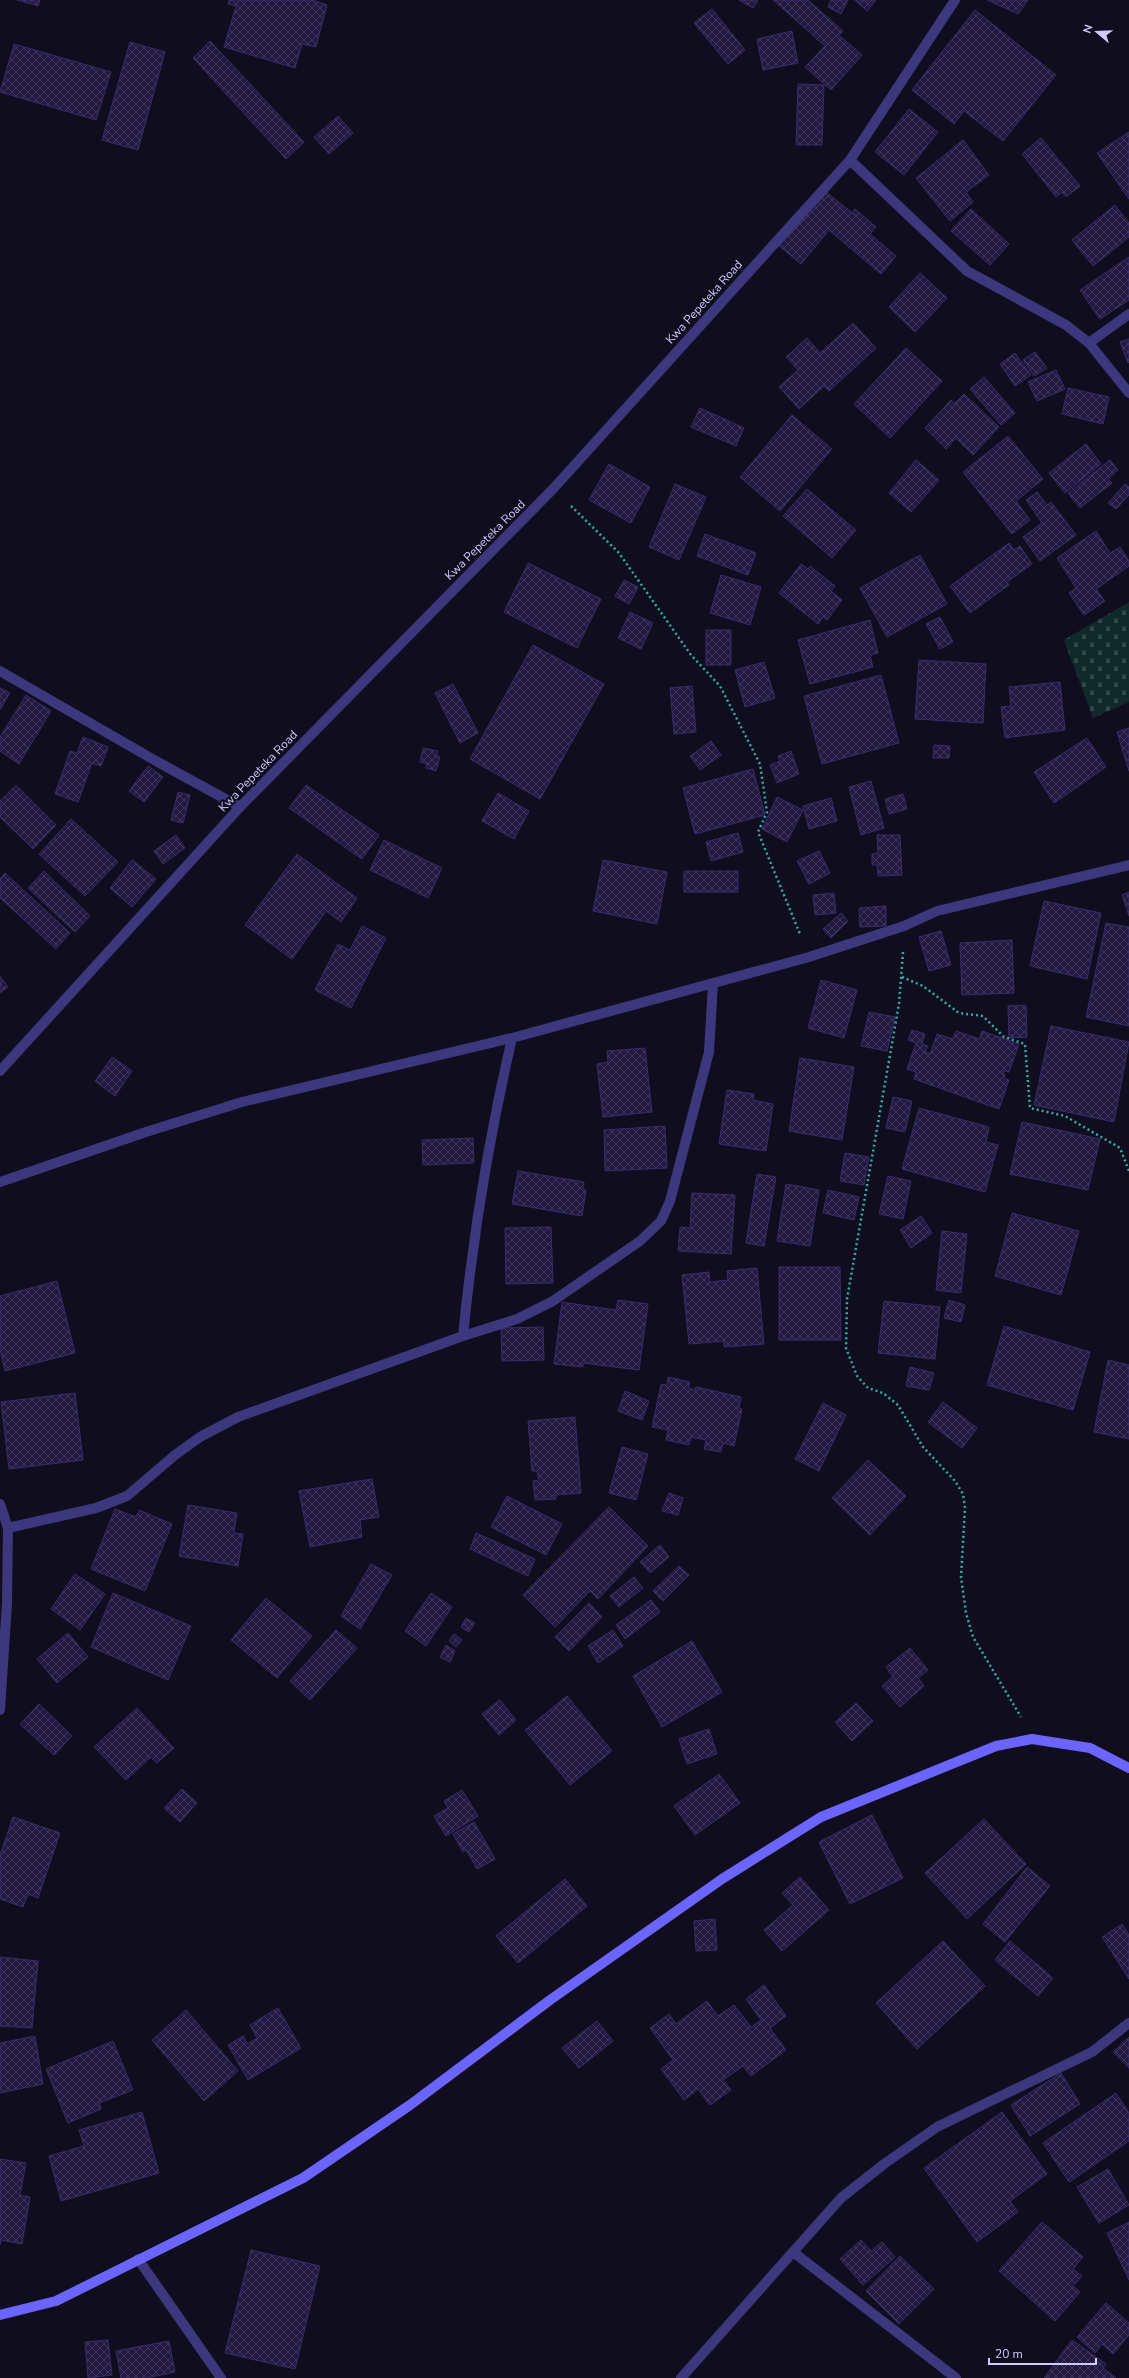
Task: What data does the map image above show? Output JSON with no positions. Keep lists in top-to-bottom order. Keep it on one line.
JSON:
{"streets":{"street":["Kwa Pepeteka Road"]},"scale_bar":"20 m","north":"left"}
